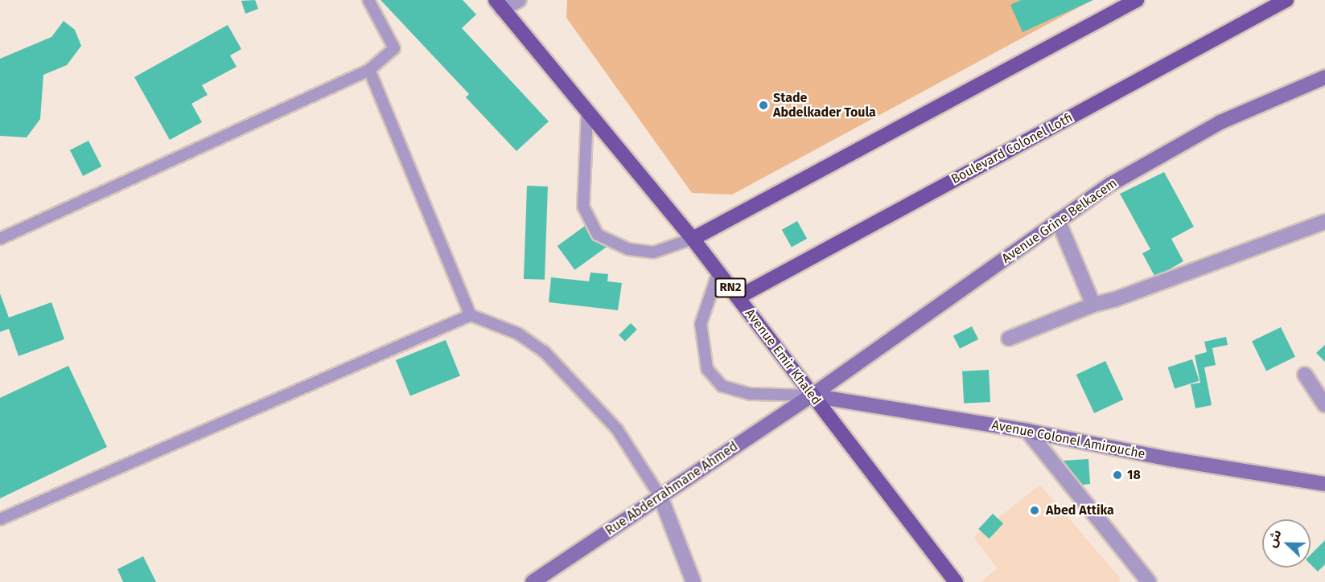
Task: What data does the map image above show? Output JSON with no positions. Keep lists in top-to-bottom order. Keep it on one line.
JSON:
{"streets":{"main road":["Boulevard Colonel Lotfi","Avenue Grine Belkacem","RN2","Avenue Emir Khaled","Avenue Colonel Amirouche","Rue Abderrahmane Ahmed"]},"crossings":[["Boulevard Colonel Lotfi","Avenue Emir Khaled"],["Avenue Grine Belkacem","Avenue Emir Khaled"],["Avenue Grine Belkacem","Avenue Colonel Amirouche"],["Avenue Grine Belkacem","Rue Abderrahmane Ahmed"],["Avenue Emir Khaled","Avenue Colonel Amirouche"],["Avenue Emir Khaled","Rue Abderrahmane Ahmed"],["Avenue Colonel Amirouche","Rue Abderrahmane Ahmed"]],"places":["Stade Abdelkader Toula","18","Abed Attika"],"north":"left"}
